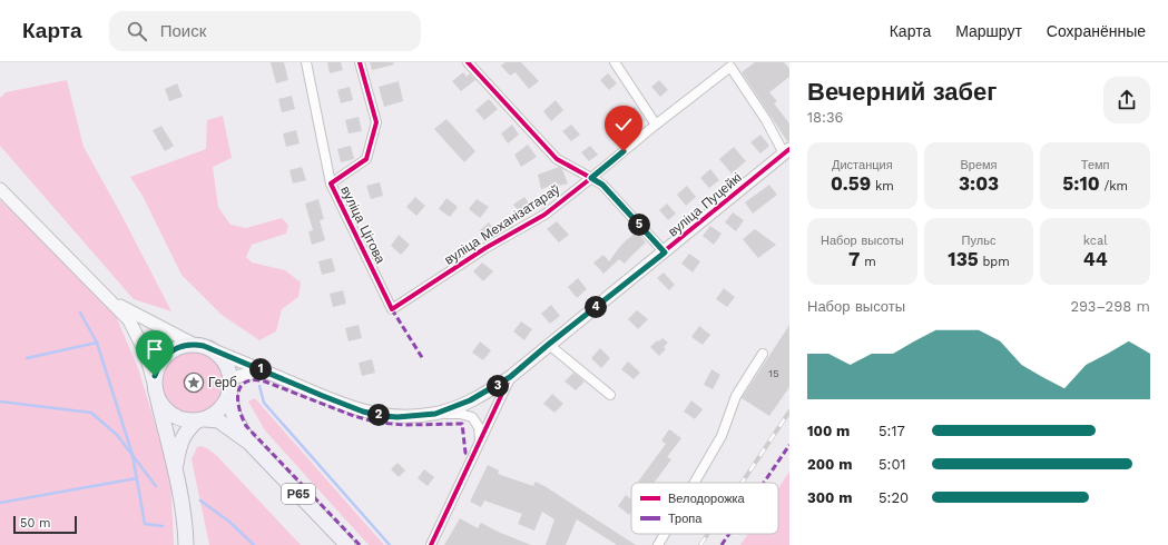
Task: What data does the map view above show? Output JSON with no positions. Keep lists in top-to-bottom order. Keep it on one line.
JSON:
{"streets":{"main road":["вуліца Пуцейкі","Р65"],"street":["вуліца Цітова","вуліца Механізатараў"]},"crossings":[["вуліца Пуцейкі","вуліца Механізатараў"],["вуліца Пуцейкі","Р65"],["вуліца Цітова","вуліца Механізатараў"]],"places":{"place":["Герб"]},"house_numbers":["15"],"legend":["Велодорожка","Тропа"],"scale_bar":"50 m","page":{"header":"Карта","search":"Поиск","nav":["Карта","Маршрут","Сохранённые"],"heading":["Вечерний забег","18:36"],"stats":[["Дистанция","0.59 km"],["Время","3:03"],["Темп","5:10 /km"],["Набор высоты","7 m"],["Пульс","135 bpm"],["kcal","44"]],"pins":["5","4","1","3","2"],"chart":["Набор высоты","293–298 m"],"list":[{"name":"100 m","note":"5:17"},{"name":"200 m","note":"5:01"},{"name":"300 m","note":"5:20"}],"scale":"50 m"}}
